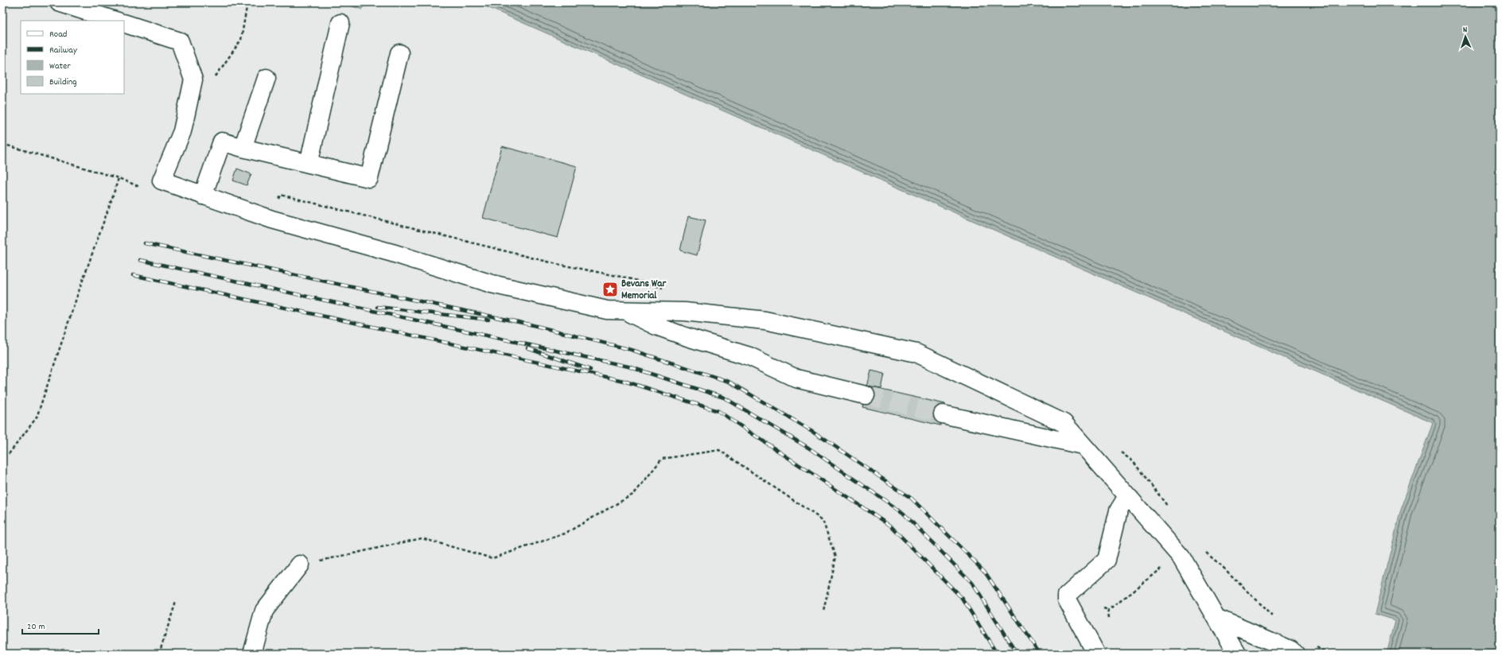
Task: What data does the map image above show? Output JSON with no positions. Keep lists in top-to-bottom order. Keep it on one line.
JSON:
{"places":{"place":["Bevans War Memorial"]},"legend":["Road","Railway","Water","Building"],"scale_bar":"20 m","north":"top"}
